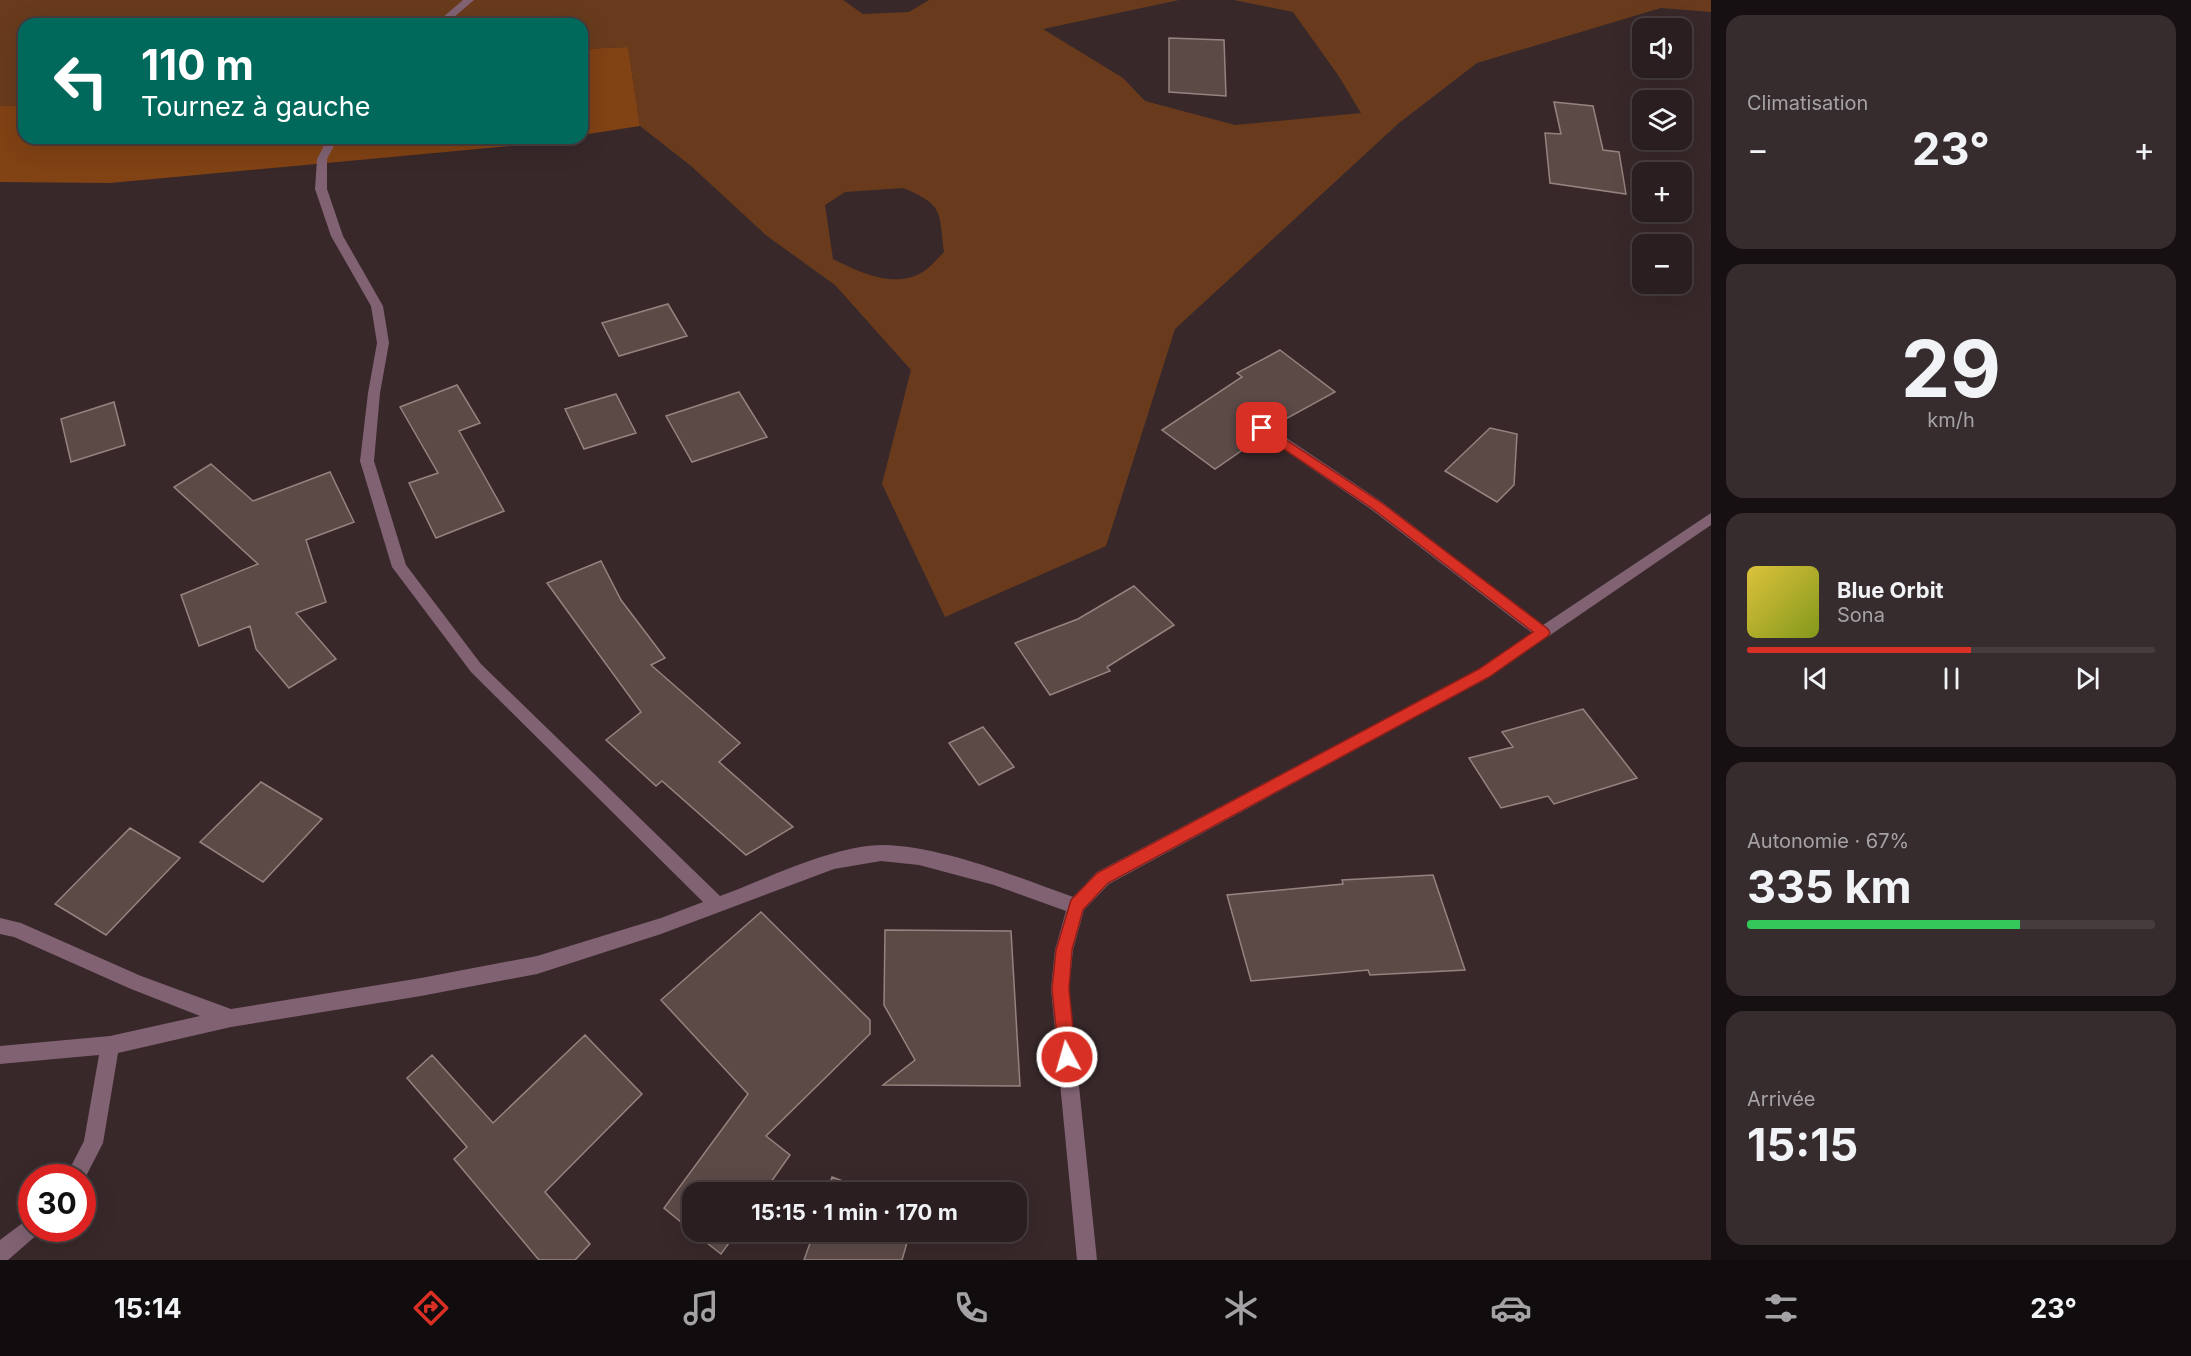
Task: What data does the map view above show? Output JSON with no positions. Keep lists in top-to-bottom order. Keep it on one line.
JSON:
{"page":{"tile":["Climatisation",["29","km/h"],["Autonomie · 67%","335 km"],["Arrivée","15:15"]],"map_buttons":["+","−"],"turn":["110 m","Tournez à gauche"],"heat":["−","23°","+"],"song":["Blue Orbit","Sona"],"limit":"30","trip":"15:15 · 1 min · 170 m","tabs":["15:14","23°"]}}
